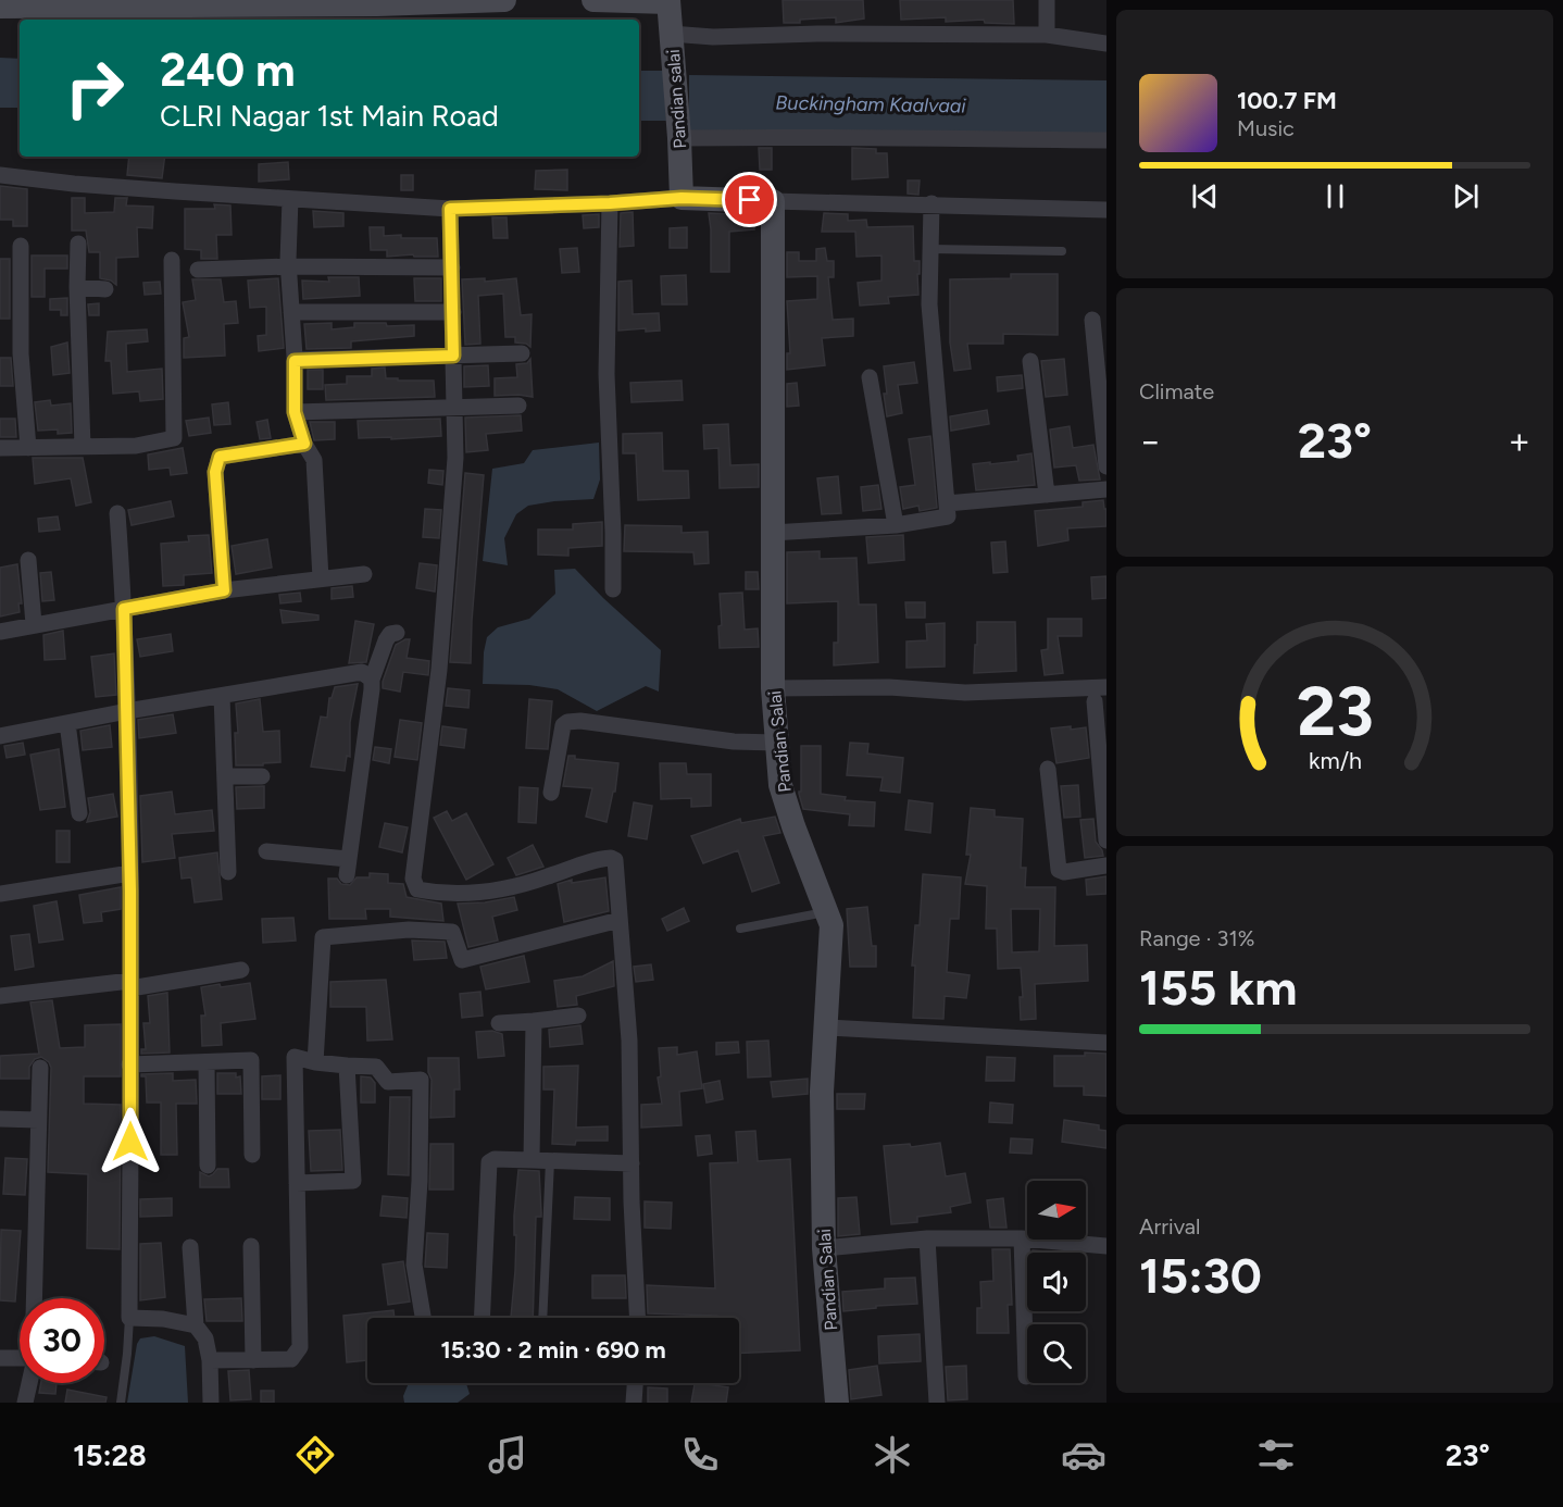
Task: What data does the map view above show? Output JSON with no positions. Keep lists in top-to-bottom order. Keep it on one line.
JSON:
{"streets":{"street":["Pandian salai","Pandian Salai"]},"water":["Buckingham Kaalvaai"],"north":"right","page":{"turn":["240 m","CLRI Nagar 1st Main Road"],"song":["100.7 FM","Music"],"tile":["Climate",["Range · 31%","155 km"],["Arrival","15:30"]],"heat":["−","23°","+"],"limit":"30","trip":"15:30 · 2 min · 690 m","tabs":["15:28","23°"],"gauge":["23","km/h"]}}
